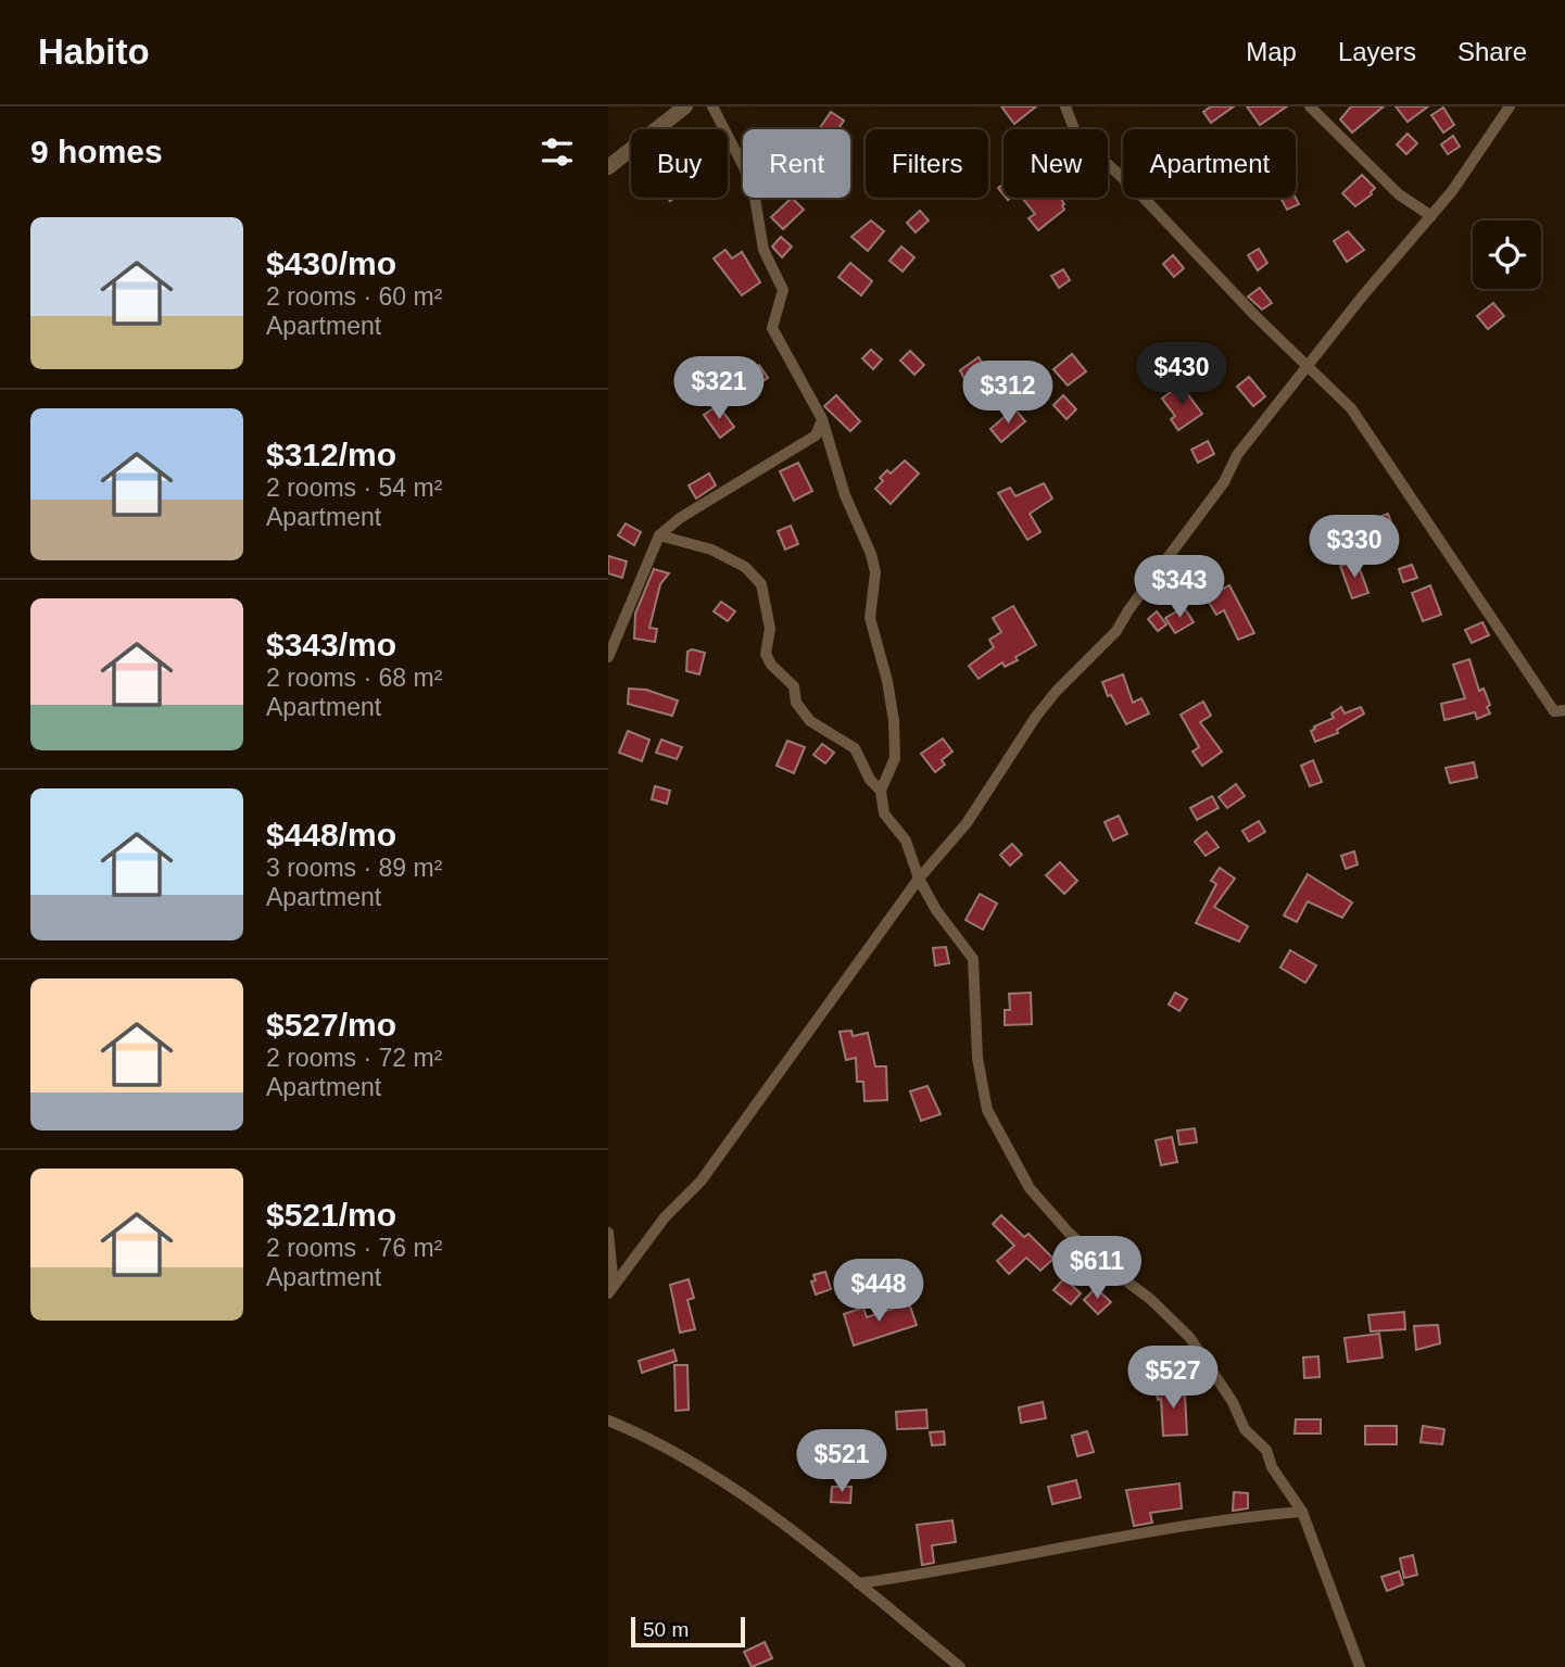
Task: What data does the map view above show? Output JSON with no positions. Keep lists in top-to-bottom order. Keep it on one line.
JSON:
{"scale_bar":"50 m","page":{"header":"Habito","nav":["Map","Layers","Share"],"heading":"9 homes","chip":["Buy","Rent","Filters","New","Apartment"],"list":[{"name":"$430/mo","note":"2 rooms · 60 m² · Apartment"},{"name":"$312/mo","note":"2 rooms · 54 m² · Apartment"},{"name":"$343/mo","note":"2 rooms · 68 m² · Apartment"},{"name":"$448/mo","note":"3 rooms · 89 m² · Apartment"},{"name":"$527/mo","note":"2 rooms · 72 m² · Apartment"},{"name":"$521/mo","note":"2 rooms · 76 m² · Apartment"}],"price":["$430","$321","$312","$330","$343","$611","$448","$527","$521"],"scale":"50 m"}}
